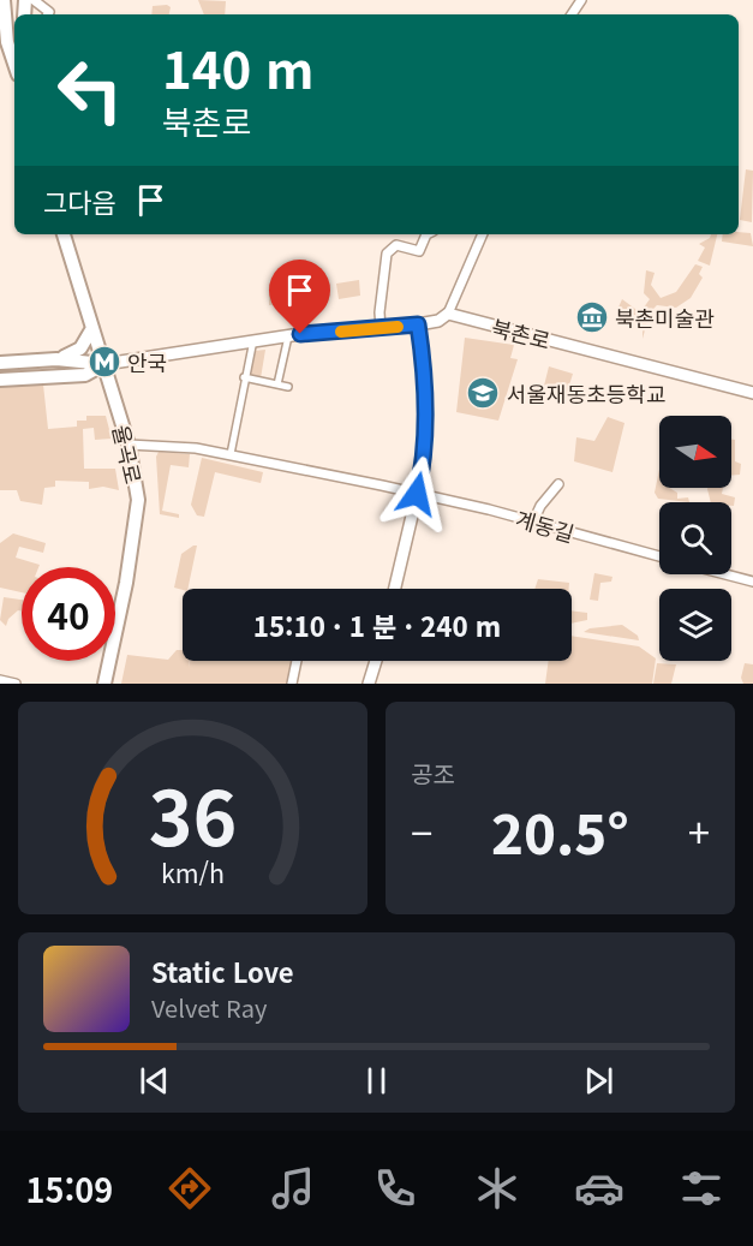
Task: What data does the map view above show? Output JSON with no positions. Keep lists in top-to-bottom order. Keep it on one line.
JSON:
{"streets":{"main road":["율곡로"],"street":["북촌로","계동길"]},"crossings":[["율곡로","계동길"]],"places":{"museum":["북촌미술관"],"metro station":["안국"],"school or university":["서울재동초등학교"]},"north":"right","page":{"turn":["140 m","북촌로"],"then":"그다음","limit":"40","trip":"15:10 · 1 분 · 240 m","tile":"공조","heat":["−","20.5°","+"],"song":["Static Love","Velvet Ray"],"tabs":"15:09","gauge":["36","km/h"]}}
